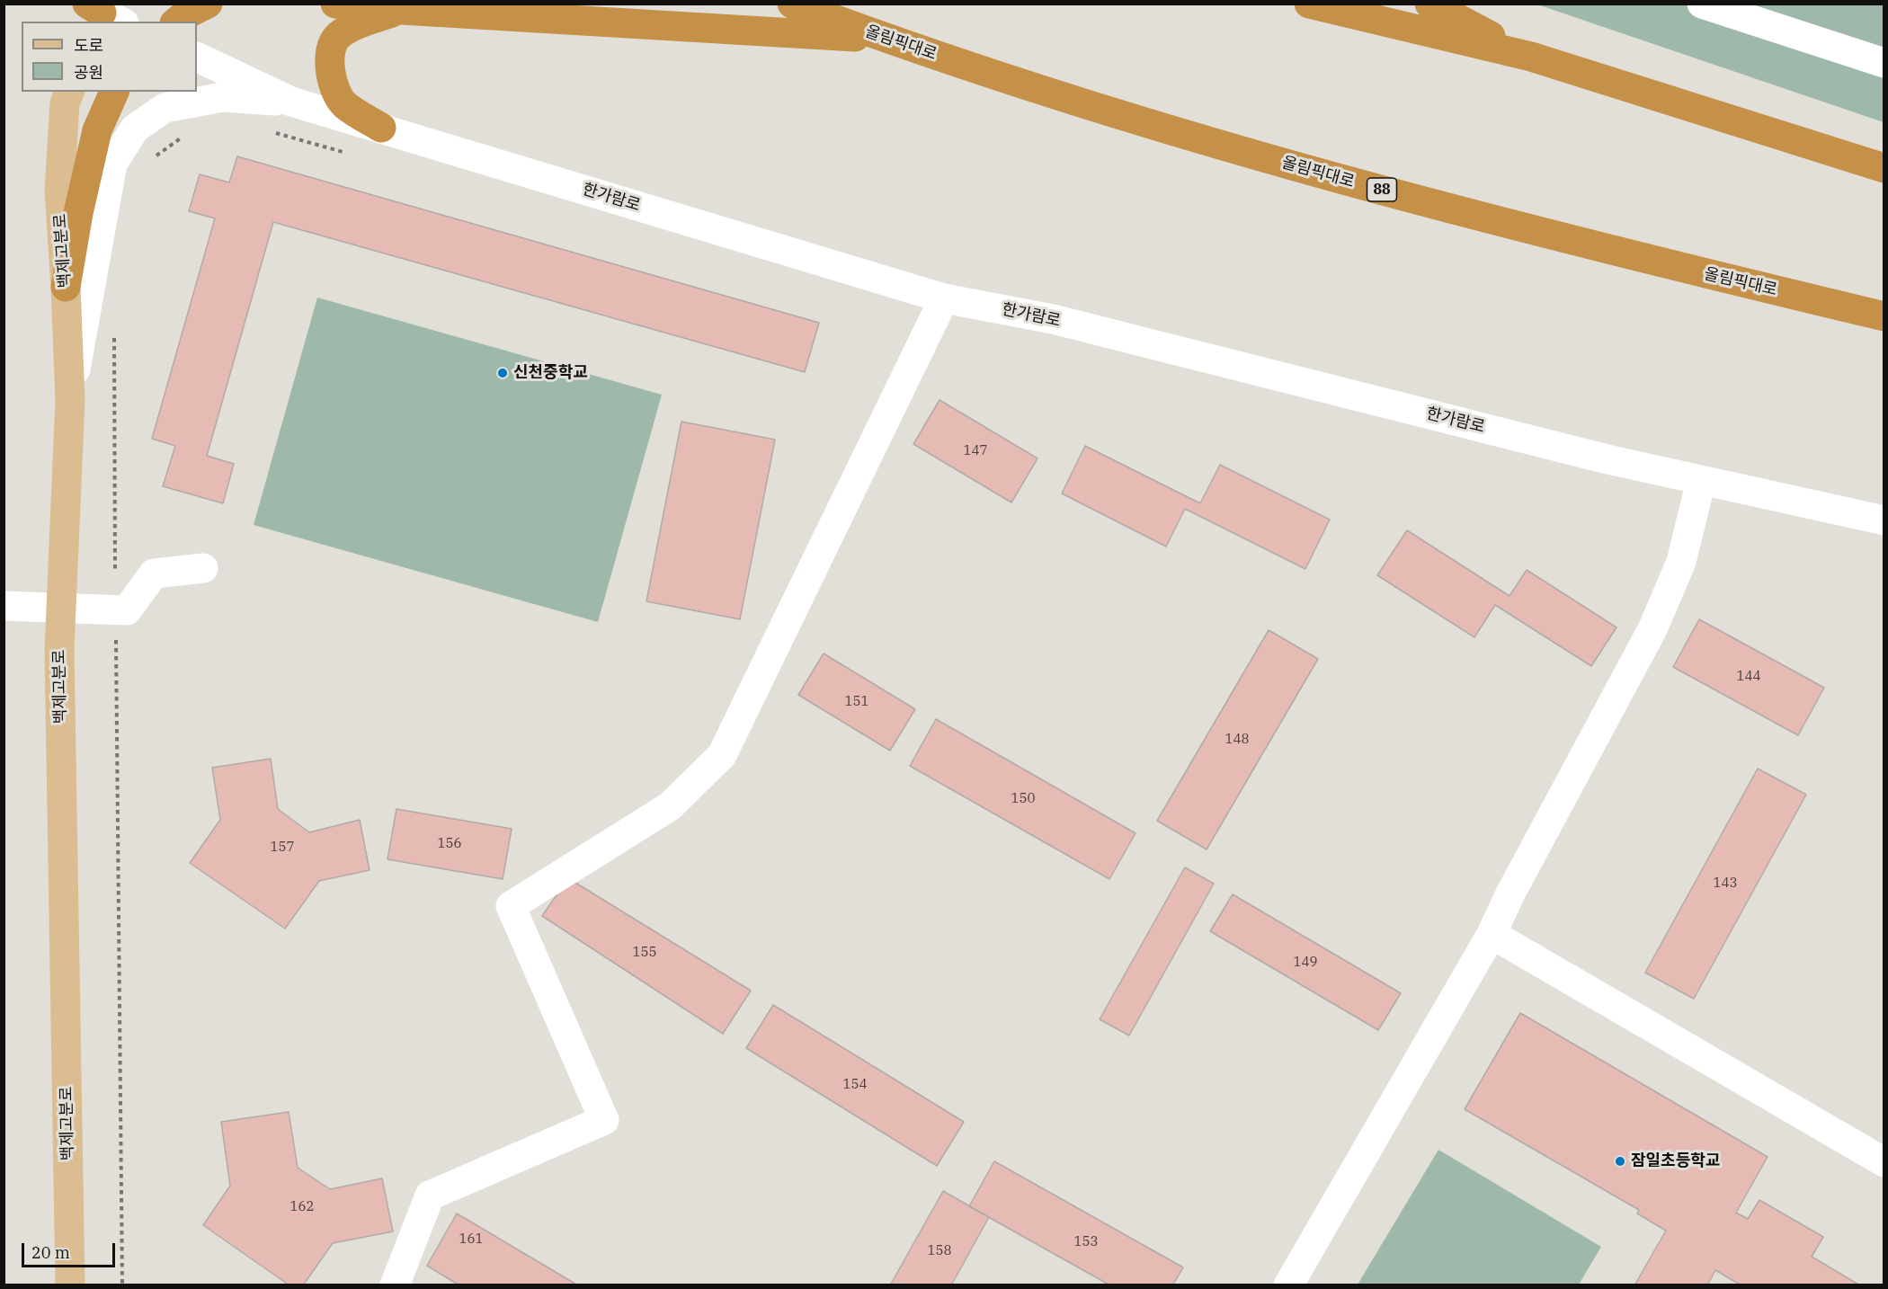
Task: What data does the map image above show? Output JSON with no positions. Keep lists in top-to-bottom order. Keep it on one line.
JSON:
{"streets":{"highway":["올림픽대로","88"],"main road":["백제고분로"],"street":["한가람로"]},"places":["신천중학교","잠일초등학교"],"house_numbers":["147","144","151","148","150","156","157","143","155","149","154","162","161","153","158"],"legend":["도로","공원"],"scale_bar":"20 m"}
